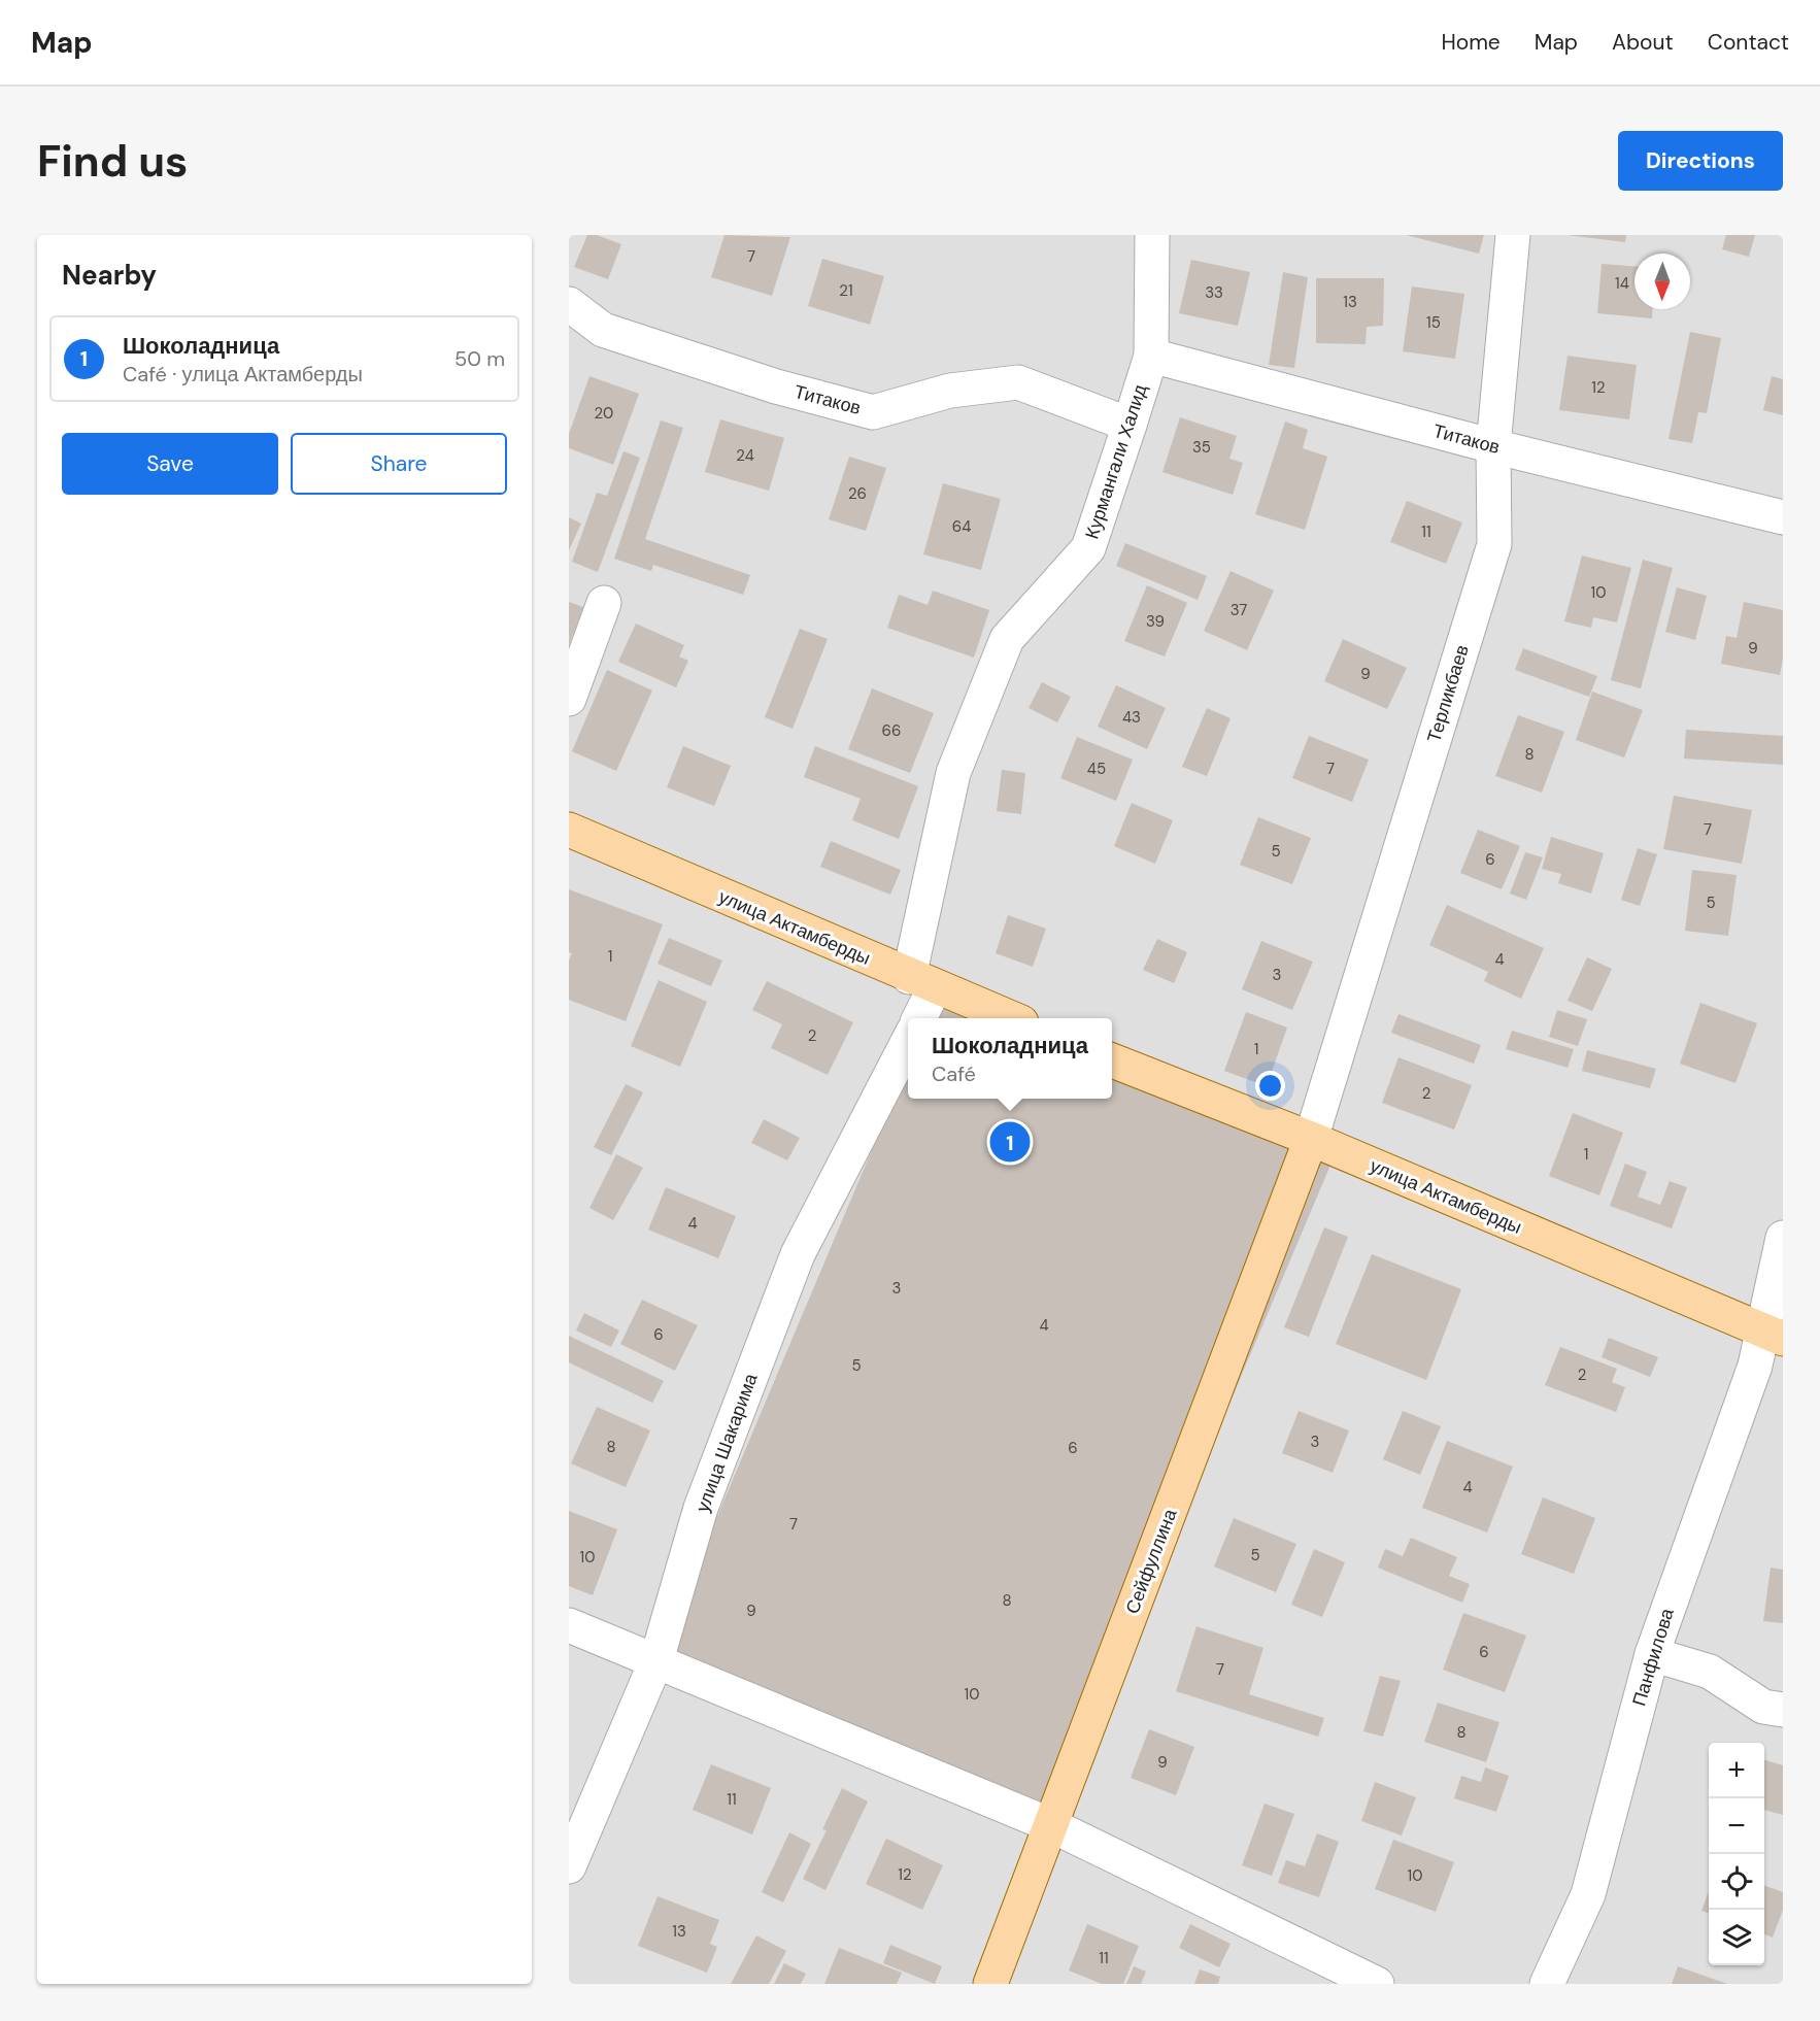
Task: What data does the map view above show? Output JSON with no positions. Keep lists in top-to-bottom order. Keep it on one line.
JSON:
{"streets":{"main road":["улица Актамберды","Сейфуллина"],"street":["Титаков","Курмангали Халид","Терликбаев","улица Шакарима","Панфилова"]},"crossings":[["Титаков","Курмангали Халид"],["Титаков","Терликбаев"],["Курмангали Халид","улица Актамберды"],["Терликбаев","улица Актамберды"],["Терликбаев","Сейфуллина"],["улица Актамберды","Сейфуллина"],["улица Актамберды","Панфилова"]],"house_numbers":["7","14","21","33","13","15","12","20","35","24","26","64","11","10","37","39","9","9","43","66","8","45","7","7","5","6","5","1","4","3","2","1","2","1","4","3","4","6","5","2","3","8","6","4","7","5","10","8","9","6","7","10","8","9","11","12","10","13","11"],"north":"bottom","page":{"header":"Map","nav":["Home","Map","About","Contact"],"buttons":["Directions",["Save","Share"]],"title":"Find us","heading":"Nearby","list":[{"mark":"1","name":"Шоколадница","note":"Café · улица Актамберды","value":"50 m"}],"popup":["Шоколадница","Café"],"pins":"1","map_buttons":["+","−"]}}
